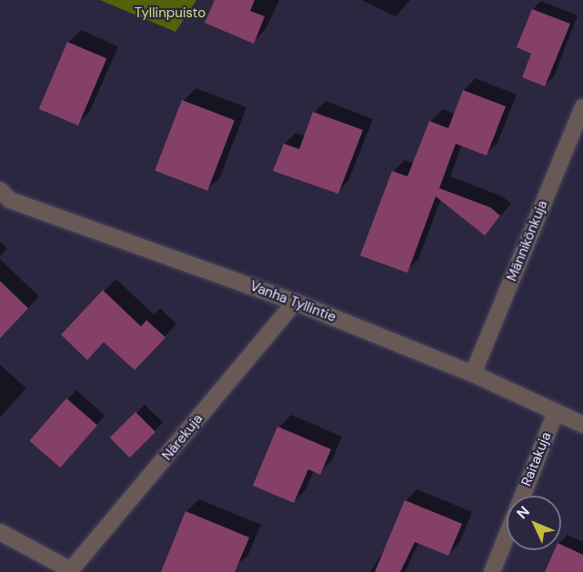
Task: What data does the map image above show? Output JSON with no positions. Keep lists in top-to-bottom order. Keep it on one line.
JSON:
{"streets":{"street":["Männikönkuja","Vanha Tyllintie","Närekuja","Raitakuja"]},"crossings":[["Männikönkuja","Vanha Tyllintie"],["Vanha Tyllintie","Närekuja"],["Vanha Tyllintie","Raitakuja"]],"parks":["Tyllinpuisto"],"north":"top left"}
